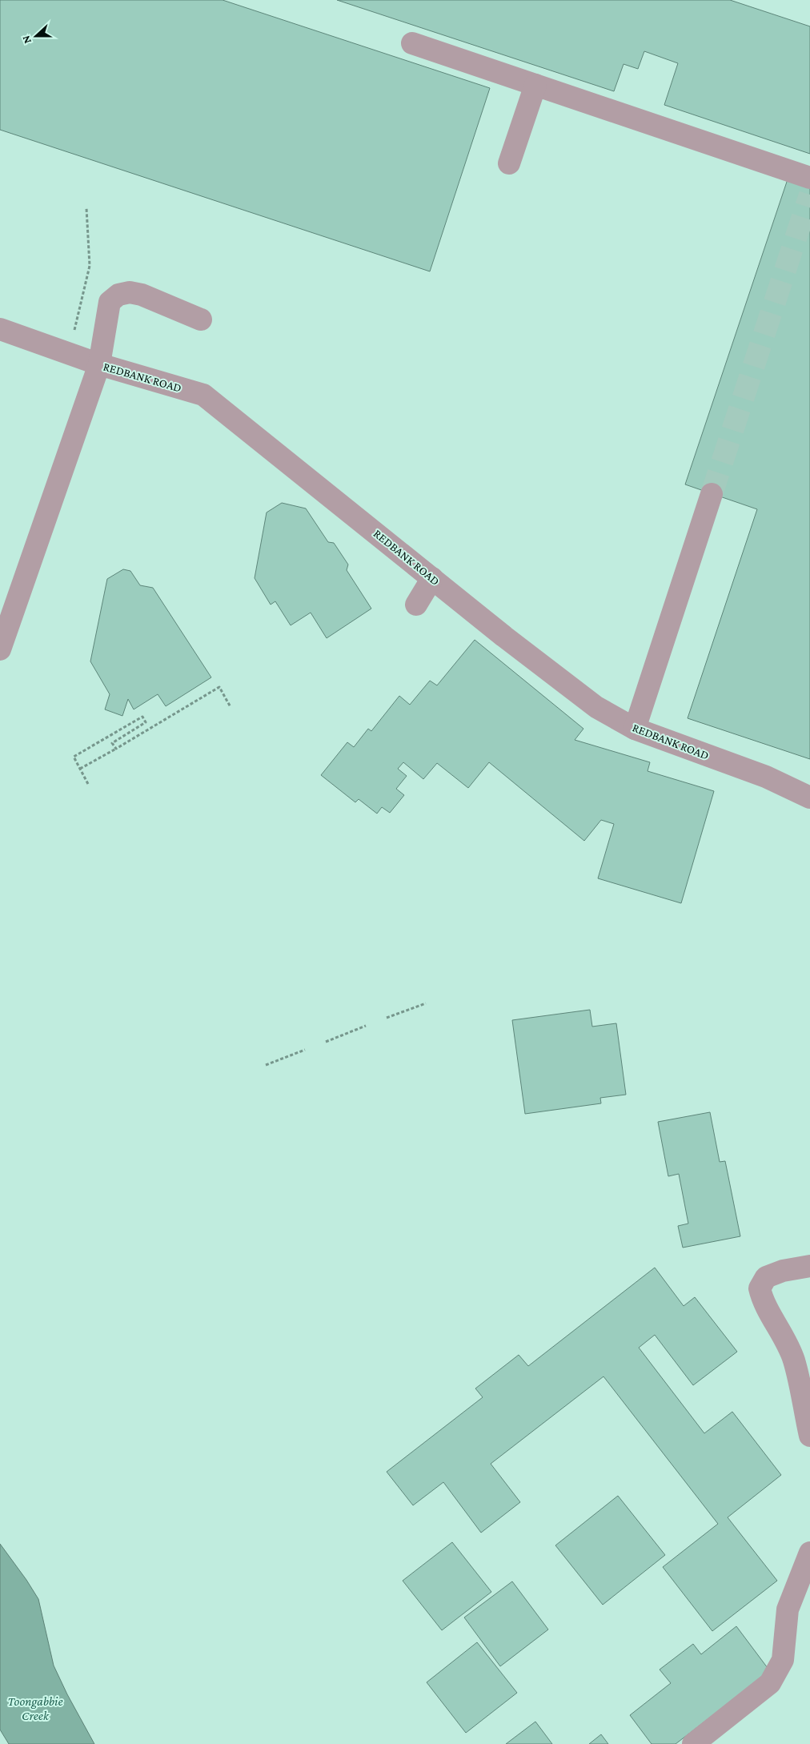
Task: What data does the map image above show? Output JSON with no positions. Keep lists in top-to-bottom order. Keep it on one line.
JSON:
{"streets":{"street":["REDBANK ROAD"]},"water":["Toongabbie Creek"],"north":"left"}
